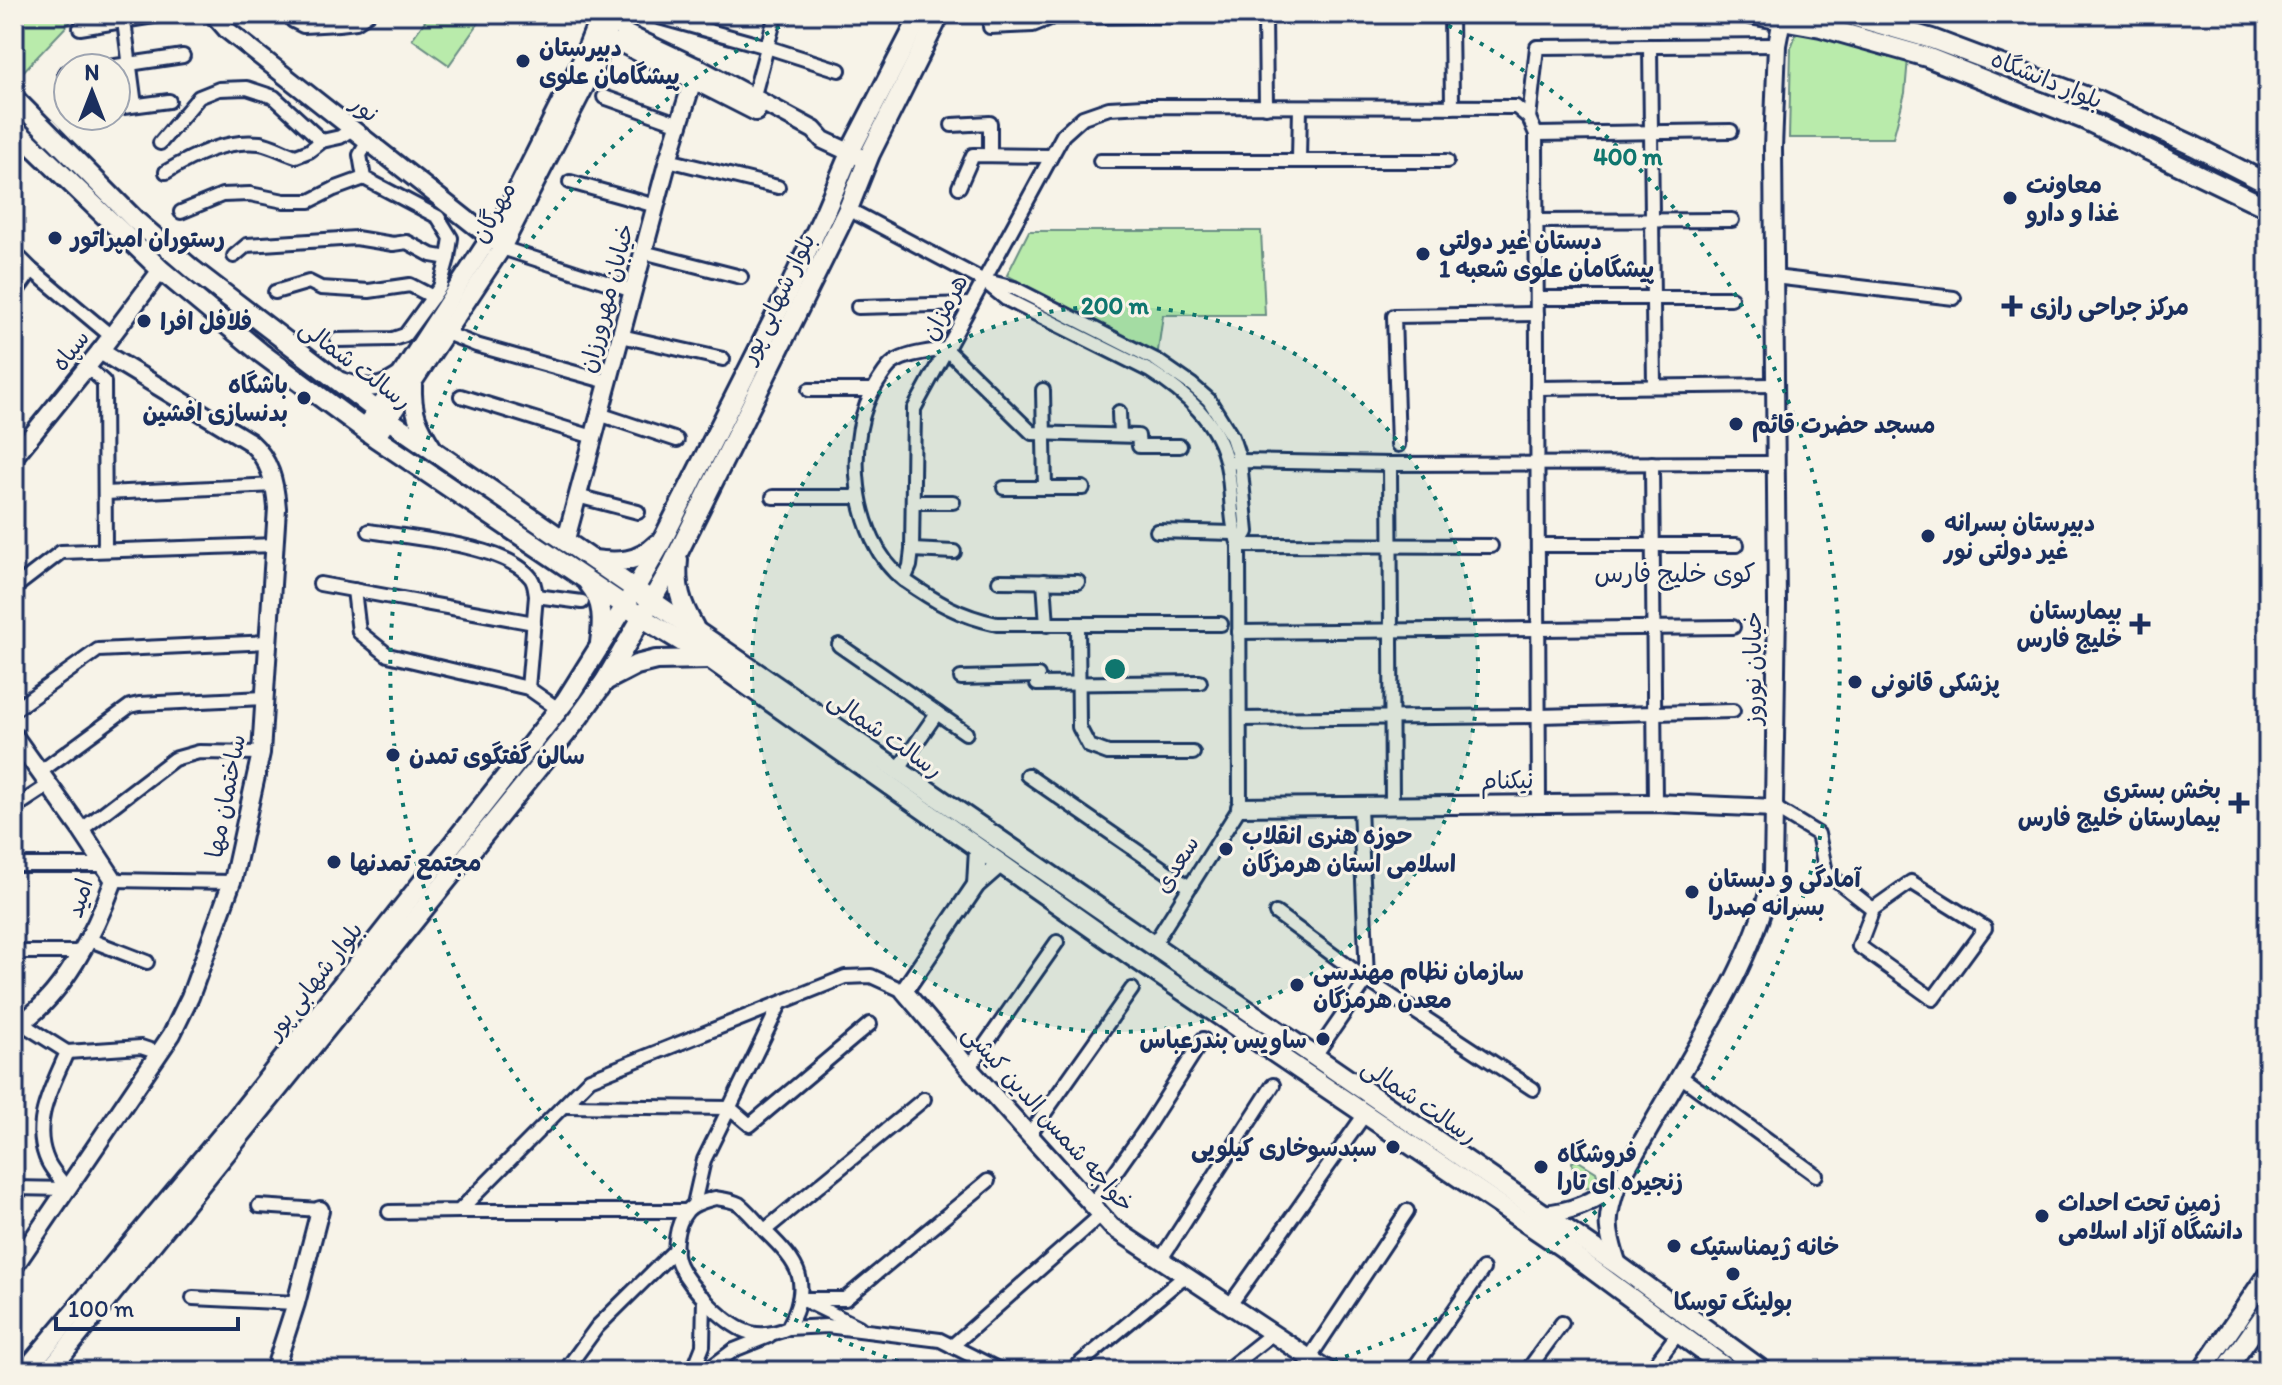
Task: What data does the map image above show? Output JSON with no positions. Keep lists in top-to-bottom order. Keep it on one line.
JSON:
{"streets":{"main road":["بلوار دانشگاه","بلوار شهابی پور","رسالت شمالی"],"street":["نور","مهرگان","خیابان مهرورزان","هرمزان","سپاه","خیابان نوروز","نیکنام","ساختمان مها","سعدی","امید","خواجه شمس الدين كيشی"]},"crossings":[["بلوار دانشگاه","خیابان نوروز"],["نور","مهرگان"],["مهرگان","رسالت شمالی"],["خیابان مهرورزان","رسالت شمالی"],["بلوار شهابی پور","رسالت شمالی"],["سپاه","رسالت شمالی"],["سپاه","ساختمان مها"],["رسالت شمالی","خیابان نوروز"],["رسالت شمالی","سعدی"],["خیابان نوروز","نیکنام"],["نیکنام","سعدی"]],"districts":["کوی خلیج فارس"],"places":{"other":["دبیرستان پیشگامان علوی","معاونت غذا و دارو","رستوران امپراتور","دبستان غیر دولتی پیشگامان علوی شعبه 1","فلافل افرا","باشگاه بدنسازی افشین","مسجد حضرت قائم","دبیرستان بسرانه غیر دولتی نور","پزشکی قانونی","سالن گفتگوی تمدن","حوزه هنری انقلاب اسلامی استان هرمزگان","مجتمع تمدنها","آمادگی و دبستان بسرانه صدرا","سازمان نظام مهندسی معدن هرمزگان","ساویس بندرعباس","سبدسوخاری کیلویی","فروشگاه زنجیره ای تارا","زمین تحت احداث دانشگاه آزاد اسلامی","خانه ژیمناستیک","بولینگ توسکا"],"health":["مرکز جراحی رازی","بیمارستان خلیج فارس","بخش بستری بیمارستان خلیج فارس"]},"scale_bar":"100 m","north":"top","rings":["400 m","200 m"]}
